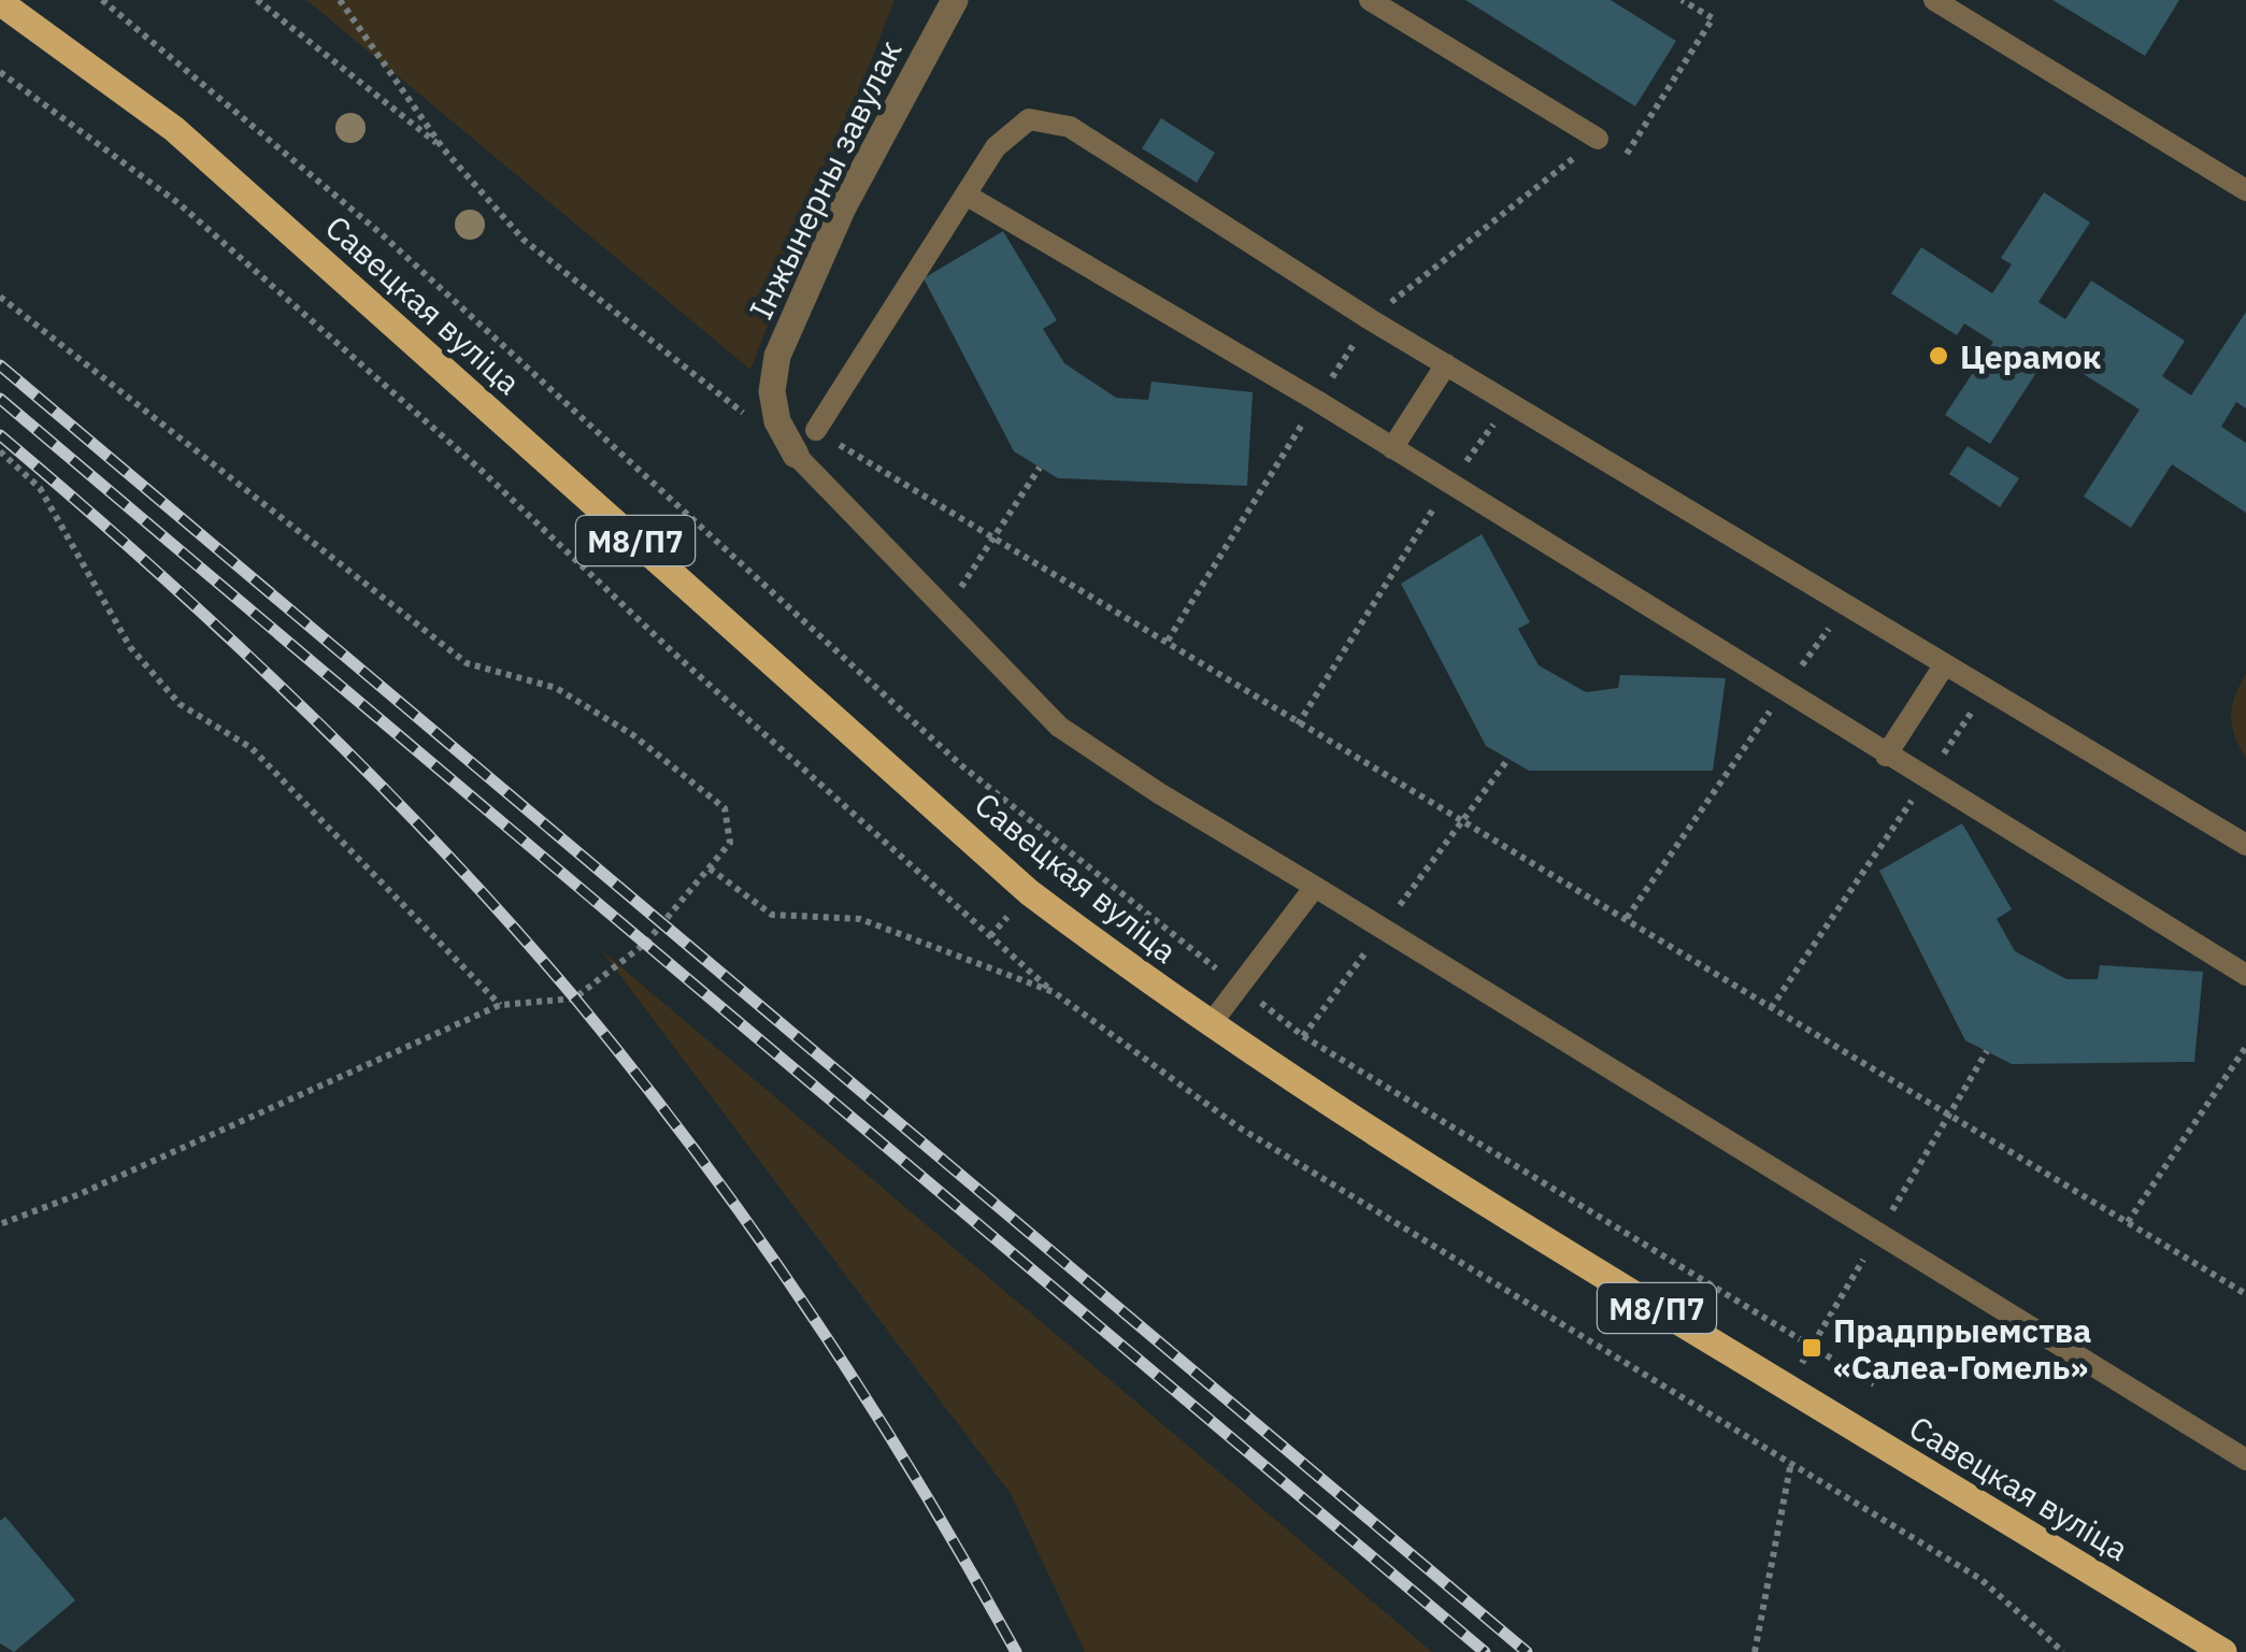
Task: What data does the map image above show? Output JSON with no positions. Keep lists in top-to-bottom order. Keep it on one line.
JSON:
{"streets":{"main road":["Савецкая вуліца","М8/П7"],"street":["Інжынерны завулак"]},"places":{"other":["Церамок"],"transit":["Прадпрыемства «Салеа-Гомель»"]}}
